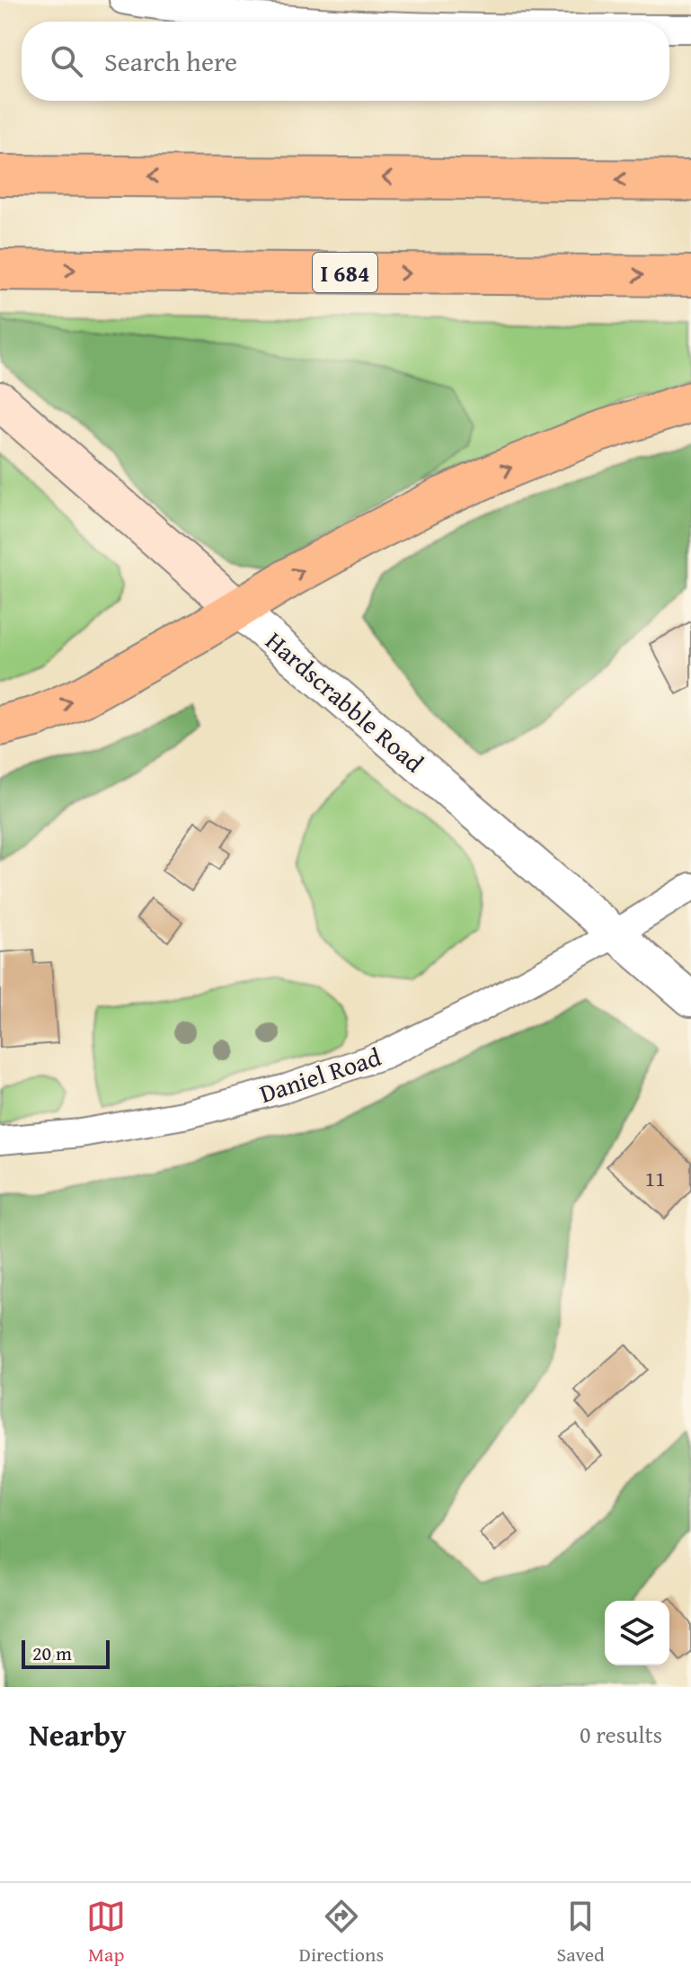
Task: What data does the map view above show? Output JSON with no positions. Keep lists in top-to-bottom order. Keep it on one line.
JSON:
{"streets":{"highway":["I 684"],"main road":["Hardscrabble Road"],"street":["Daniel Road"]},"crossings":[["Hardscrabble Road","Daniel Road"]],"house_numbers":["11"],"scale_bar":"20 m","page":{"search":"Search here","scale":"20 m","heading":["Nearby","0 results"],"nav":["Map","Directions","Saved"]}}
